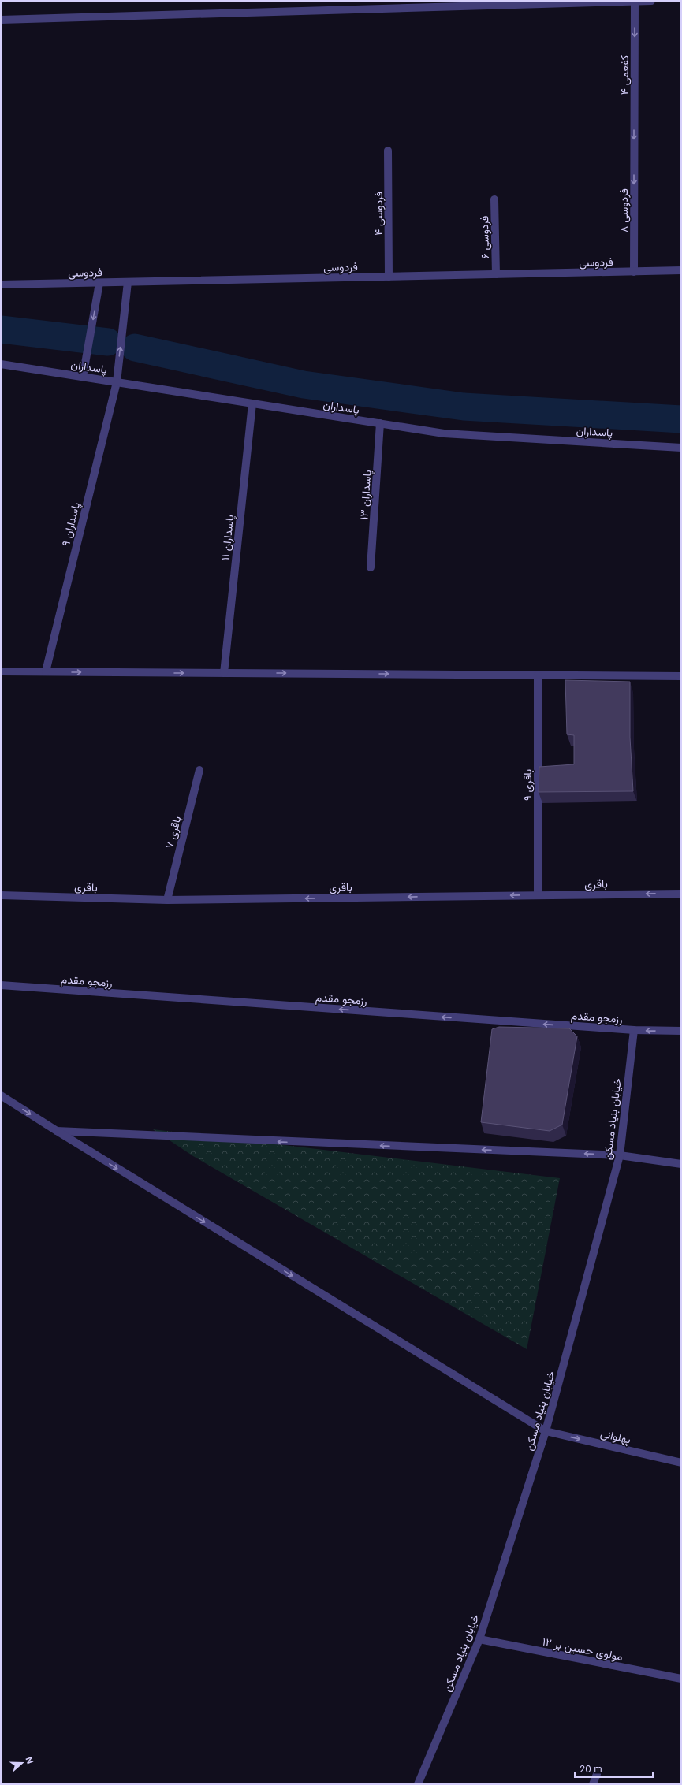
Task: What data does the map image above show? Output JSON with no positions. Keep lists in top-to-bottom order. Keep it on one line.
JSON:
{"streets":{"street":["کفعمی ۴","فردوسی ۸","فردوسی ۴","فردوسی ۶","فردوسی","پاسداران","پاسداران ۱۳","پاسداران ۹","پاسداران ۱۱","باقری ۹","باقری ۷","باقری","رزمجو مقدم","خیابان بنیاد مسکن","پهلوانی","مولوی حسین بر ۱۲"]},"crossings":[["کفعمی ۴","فردوسی ۸"],["فردوسی ۸","فردوسی"],["فردوسی ۴","فردوسی"],["فردوسی ۶","فردوسی"],["فردوسی","پاسداران ۹"],["پاسداران","پاسداران ۱۳"],["پاسداران","پاسداران ۹"],["پاسداران","پاسداران ۱۱"],["باقری ۹","باقری"],["باقری ۷","باقری"],["رزمجو مقدم","خیابان بنیاد مسکن"],["خیابان بنیاد مسکن","پهلوانی"],["خیابان بنیاد مسکن","مولوی حسین بر ۱۲"]],"one_way":["کفعمی ۴","فردوسی ۸","باقری","رزمجو مقدم","پهلوانی"],"scale_bar":"20 m","north":"right"}
